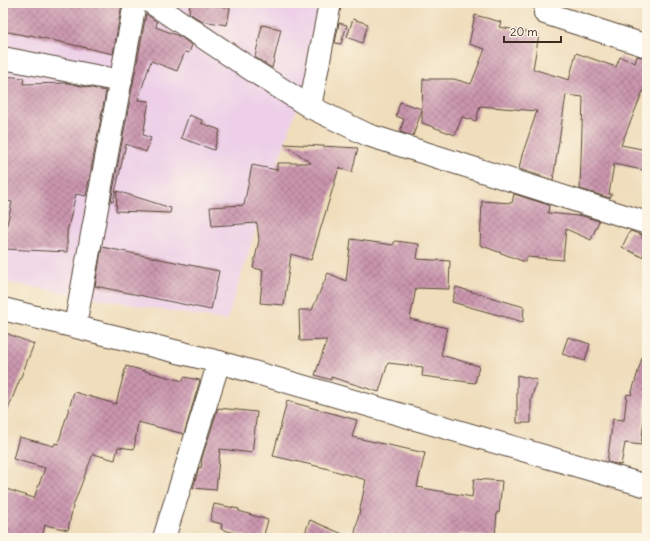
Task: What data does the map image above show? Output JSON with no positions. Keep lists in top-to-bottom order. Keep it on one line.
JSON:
{"scale_bar":"20 m"}
